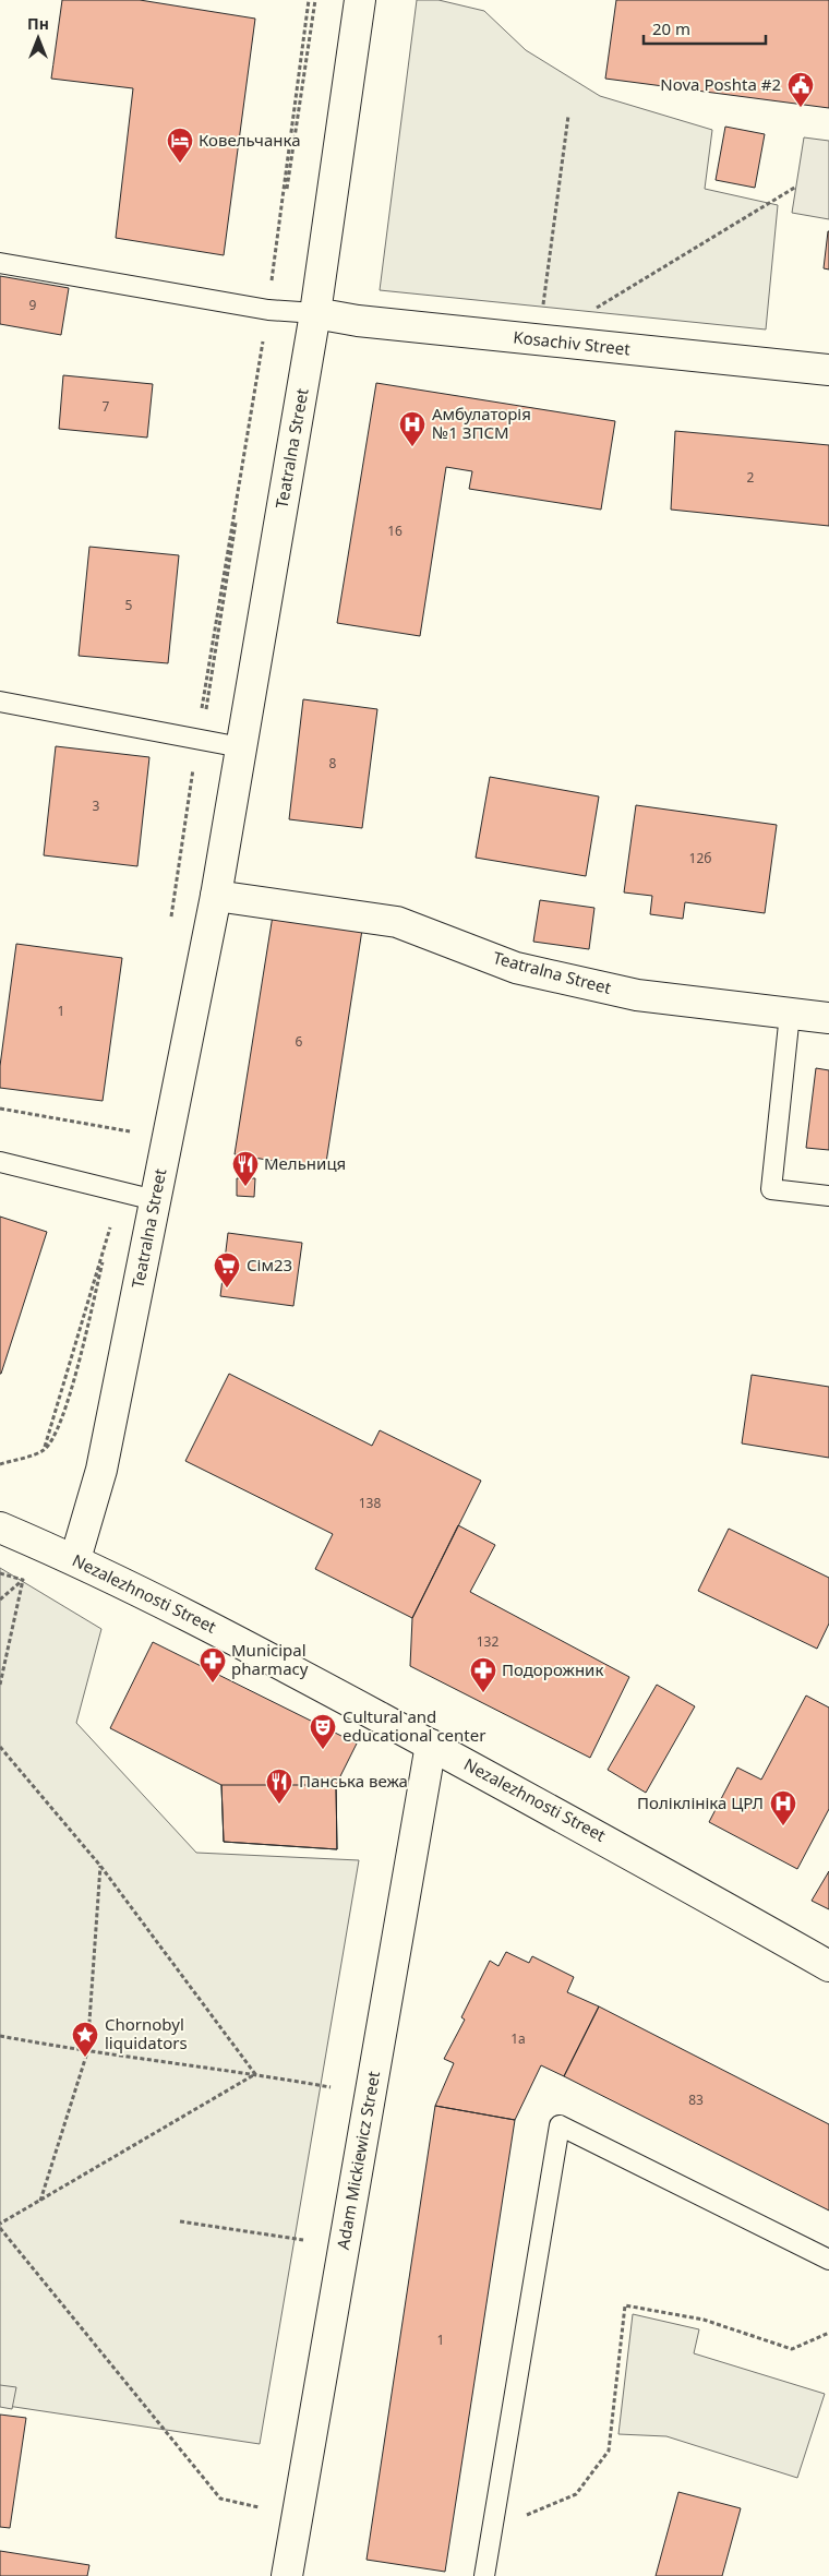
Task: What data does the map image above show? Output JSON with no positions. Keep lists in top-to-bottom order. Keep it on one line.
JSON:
{"streets":{"street":["Kosachiv Street","Teatralna Street","Nezalezhnosti Street","Adam Mickiewicz Street"]},"crossings":[["Kosachiv Street","Teatralna Street"],["Teatralna Street","Nezalezhnosti Street"],["Nezalezhnosti Street","Adam Mickiewicz Street"]],"places":{"public building":["Nova Poshta #2"],"hotel":["Ковельчанка"],"hospital":["Амбулаторія №1 ЗПСМ","Поліклініка ЦРЛ"],"restaurant":["Мельниця","Панська вежа"],"supermarket":["Сім23"],"pharmacy":["Municipal pharmacy","Подорожник"],"theatre":["Cultural and educational center"],"place":["Chornobyl liquidators"]},"house_numbers":["9","7","2","16","5","8","3","12б","1","6","138","132","1а","83","1"],"scale_bar":"20 m","north":"top"}
